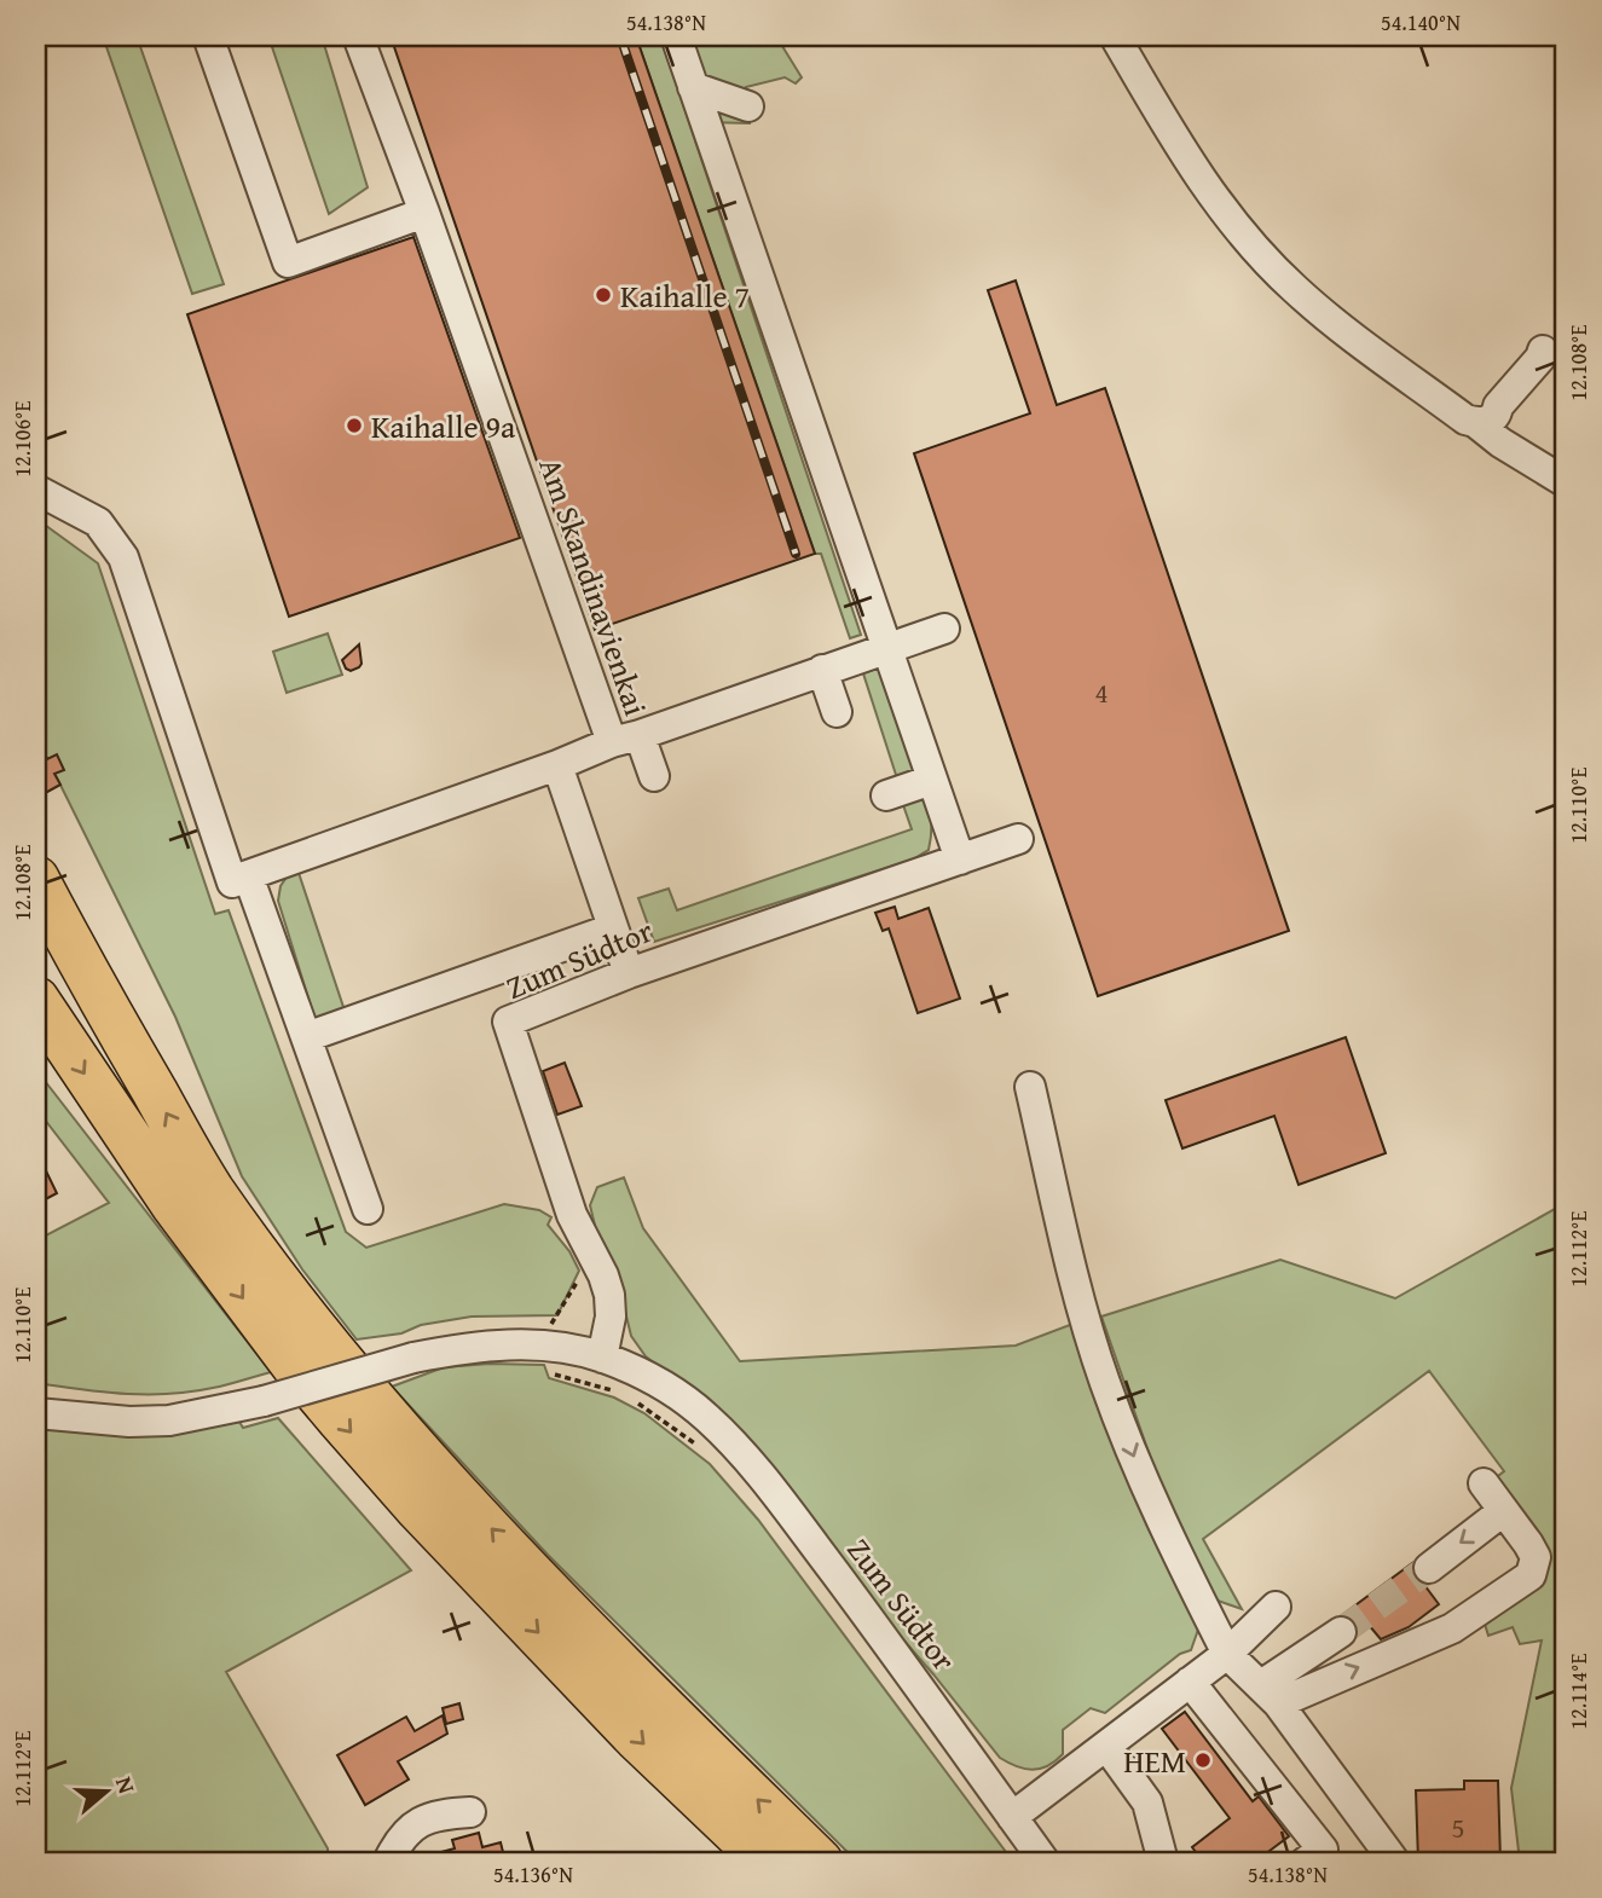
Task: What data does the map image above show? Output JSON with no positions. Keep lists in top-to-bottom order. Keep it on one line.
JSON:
{"streets":{"street":["Am Skandinavienkai","Zum Südtor"]},"places":["Kaihalle 7","Kaihalle 9a","HEM"],"house_numbers":["4","5"],"north":"right","coordinates":["54.138°N","54.140°N","12.108°E","12.106°E","12.110°E","12.112°E","12.114°E","54.136°N"]}
